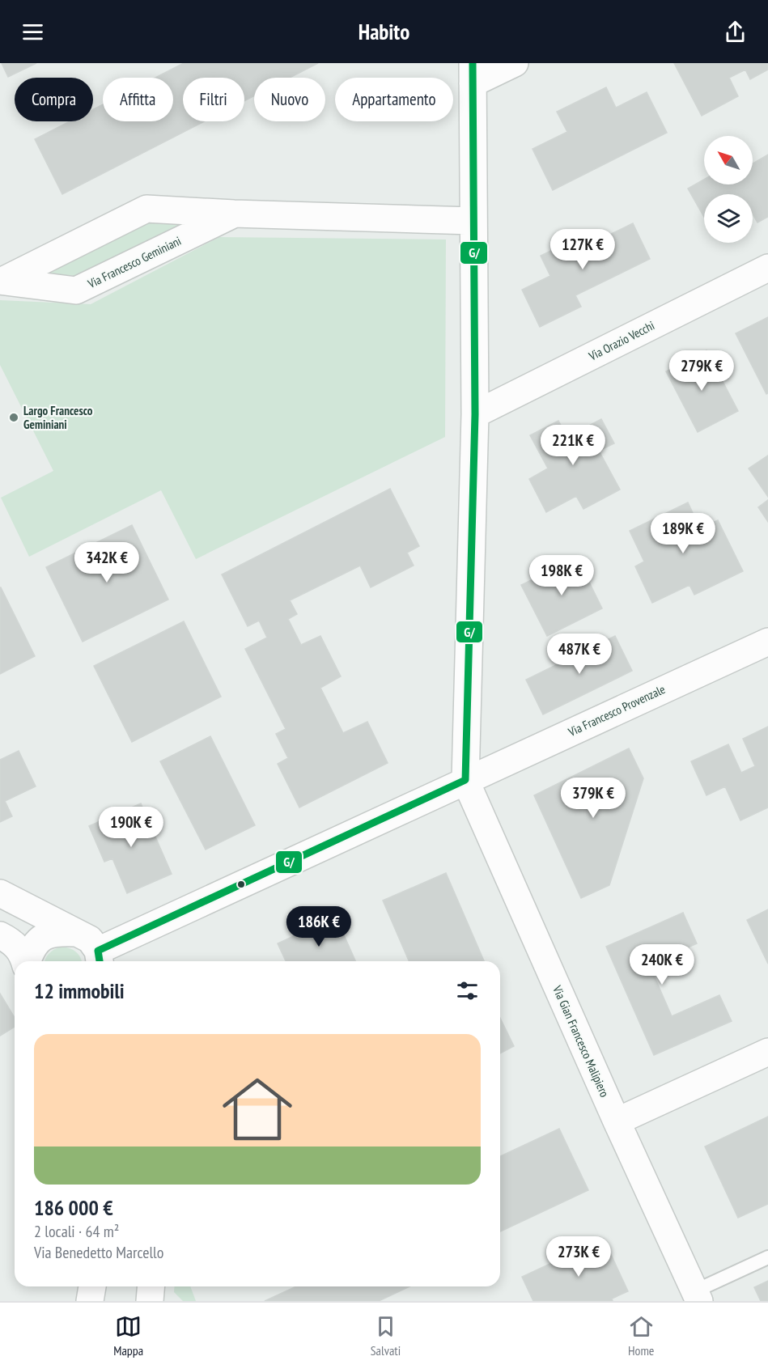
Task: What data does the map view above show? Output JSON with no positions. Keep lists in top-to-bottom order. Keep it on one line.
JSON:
{"streets":{"street":["Via Francesco Geminiani","Via Orazio Vecchi","Via Francesco Provenzale","Via Gian Francesco Malipiero"]},"crossings":[["Via Francesco Provenzale","Via Gian Francesco Malipiero"]],"places":["Largo Francesco Geminiani"],"lines":["transit line G/"],"north":"top left","page":{"header":"Habito","chip":["Compra","Affitta","Filtri","Nuovo","Appartamento"],"price":["127K €","279K €","221K €","189K €","342K €","198K €","487K €","379K €","190K €","186K €","240K €","273K €"],"heading":"12 immobili","list":[{"name":"186 000 €","note":"2 locali · 64 m² · Via Benedetto Marcello"}],"tabs":["Mappa","Salvati","Home"]}}
